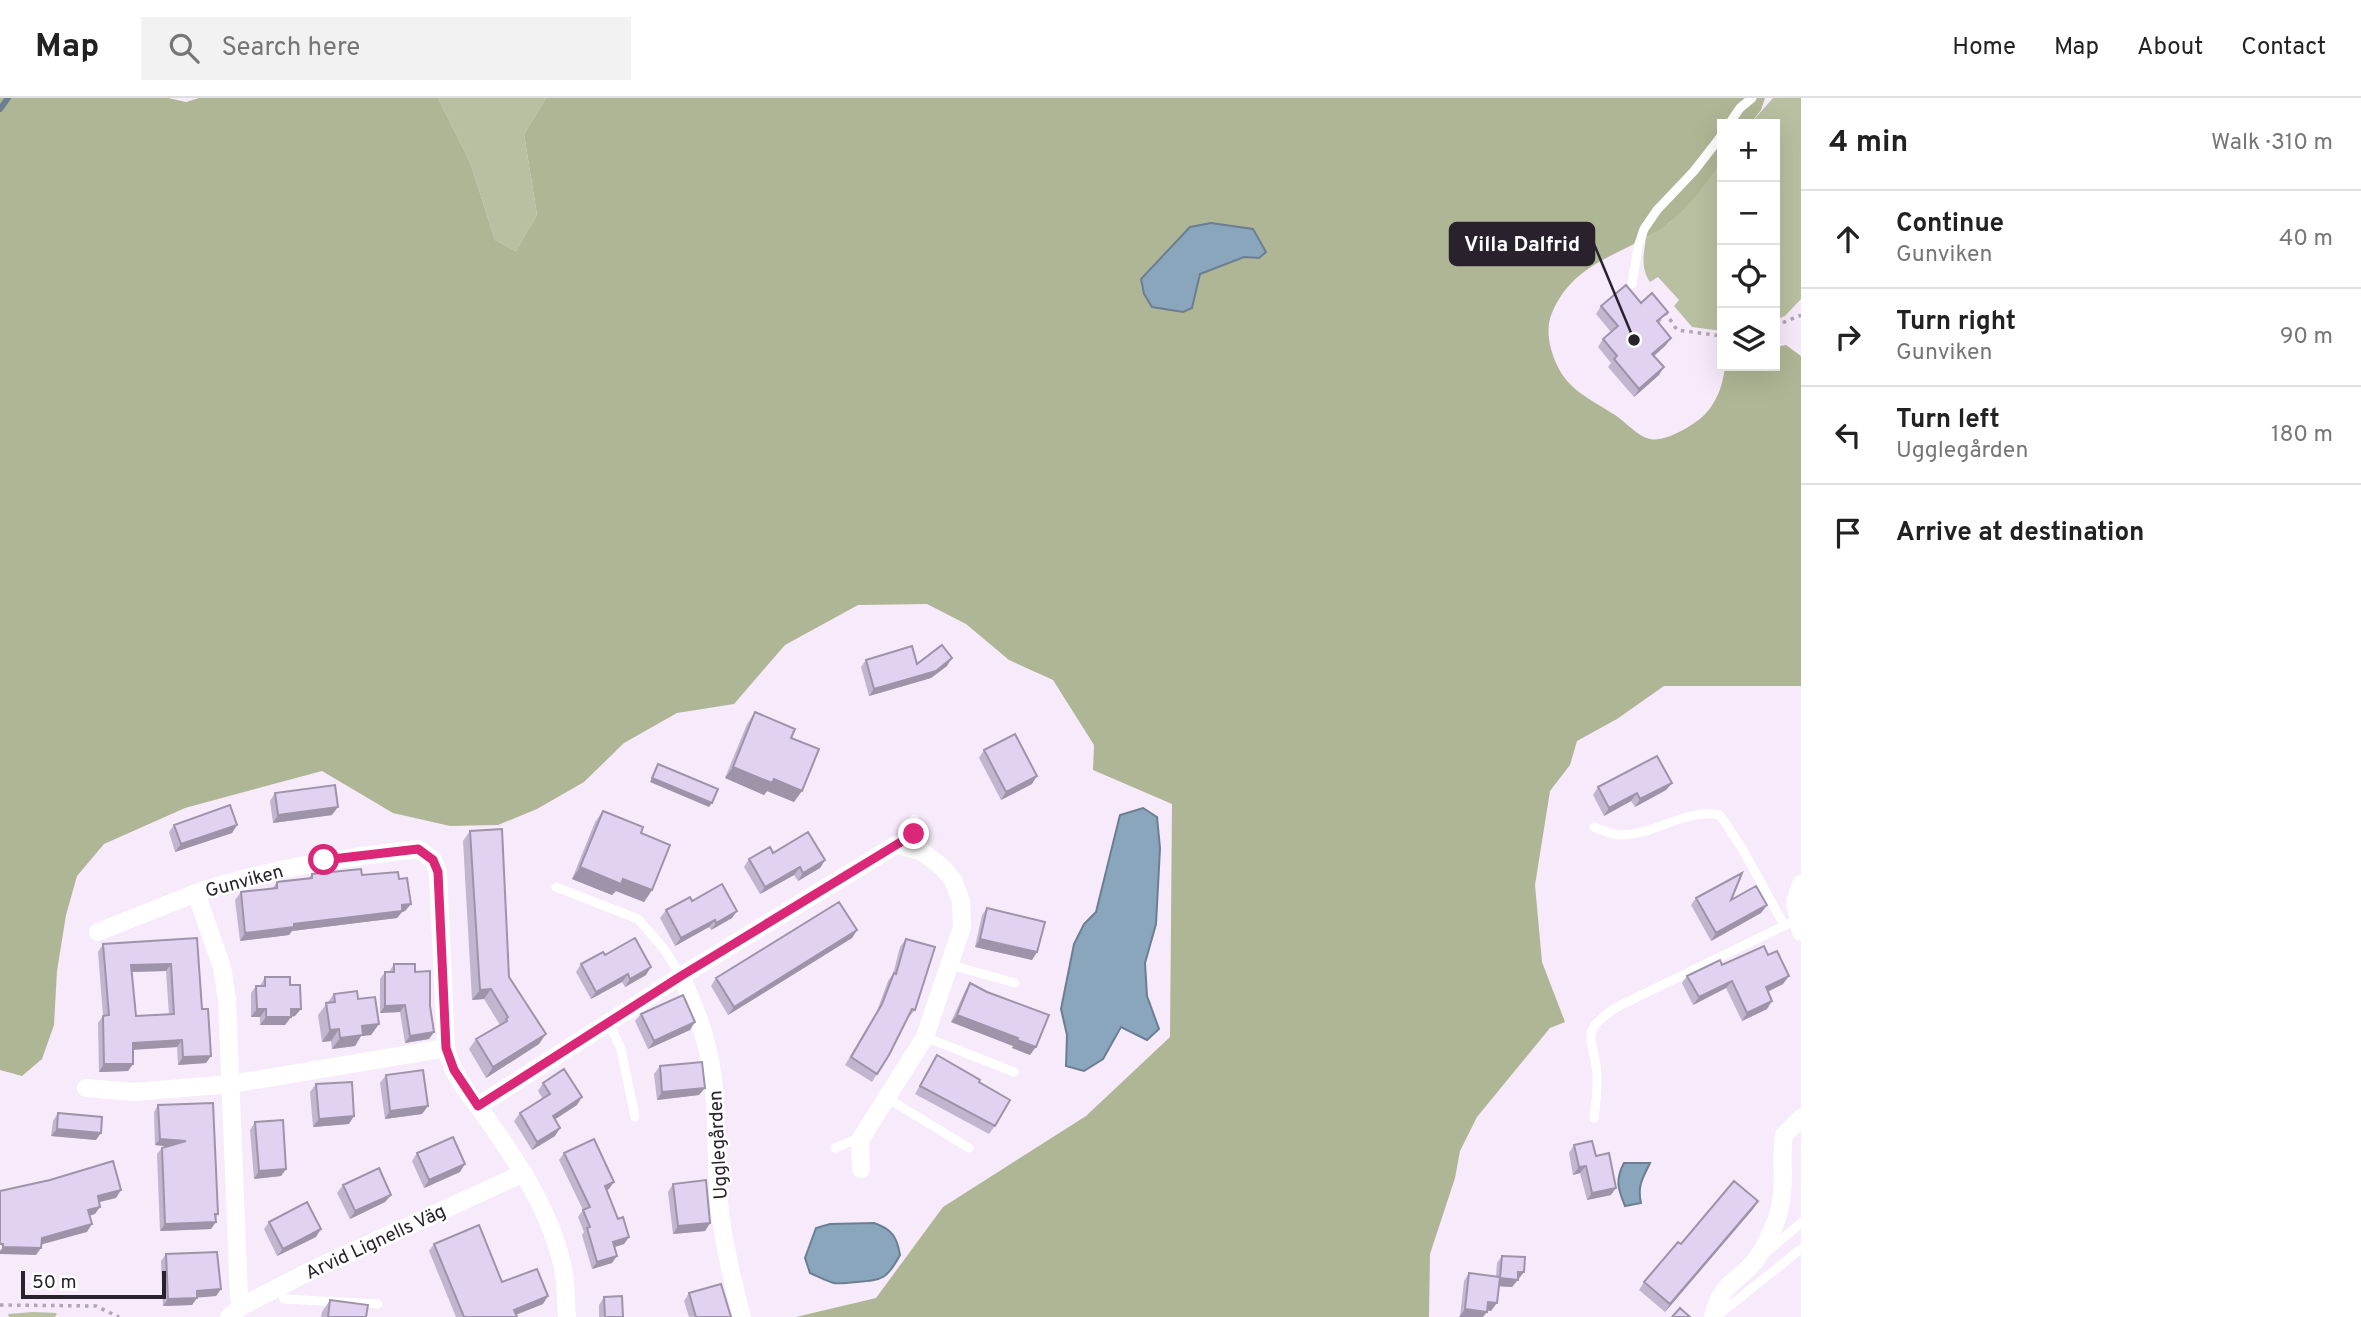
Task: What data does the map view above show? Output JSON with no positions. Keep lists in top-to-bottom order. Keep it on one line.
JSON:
{"streets":{"street":["Gunviken","Ugglegården","Arvid Lignells Väg"]},"crossings":[["Gunviken","Arvid Lignells Väg"]],"places":["Villa Dalfrid"],"scale_bar":"50 m","page":{"header":"Map","search":"Search here","nav":["Home","Map","About","Contact"],"heading":["4 min","Walk · 310 m"],"map_buttons":["+","−"],"list":[["Continue","Gunviken","40 m"],["Turn right","Gunviken","90 m"],["Turn left","Ugglegården","180 m"],"Arrive at destination"],"scale":"50 m"}}
